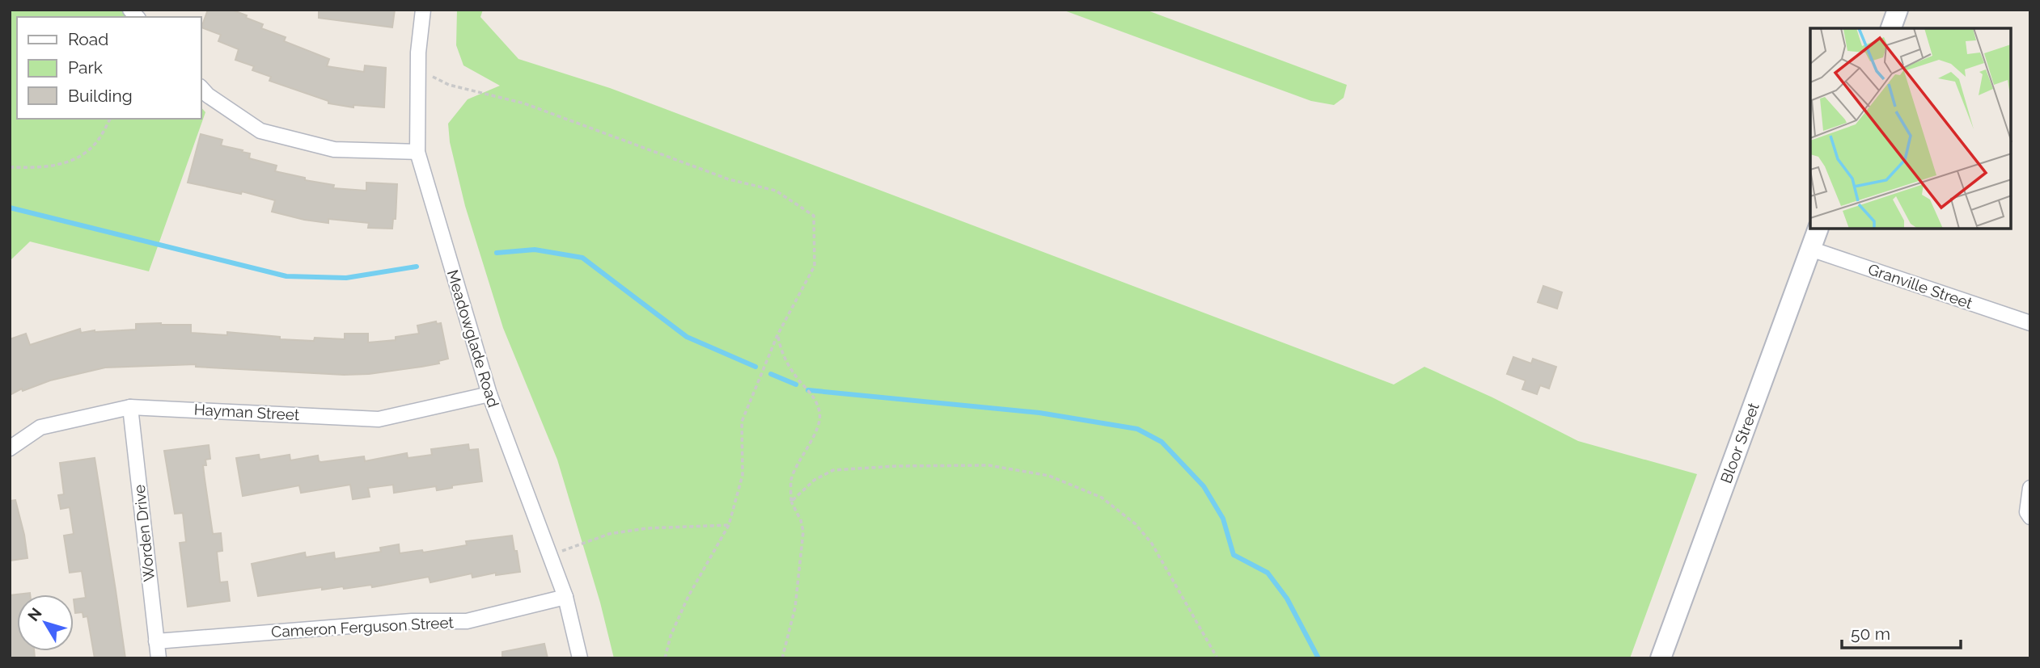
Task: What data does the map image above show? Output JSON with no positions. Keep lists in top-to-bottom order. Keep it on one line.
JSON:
{"streets":{"main road":["Bloor Street"],"street":["Granville Street","Meadowglade Road","Hayman Street","Worden Drive","Cameron Ferguson Street"]},"crossings":[["Granville Street","Bloor Street"],["Meadowglade Road","Hayman Street"],["Meadowglade Road","Cameron Ferguson Street"],["Hayman Street","Worden Drive"],["Worden Drive","Cameron Ferguson Street"]],"legend":["Road","Park","Building"],"scale_bar":"50 m","north":"top left"}
